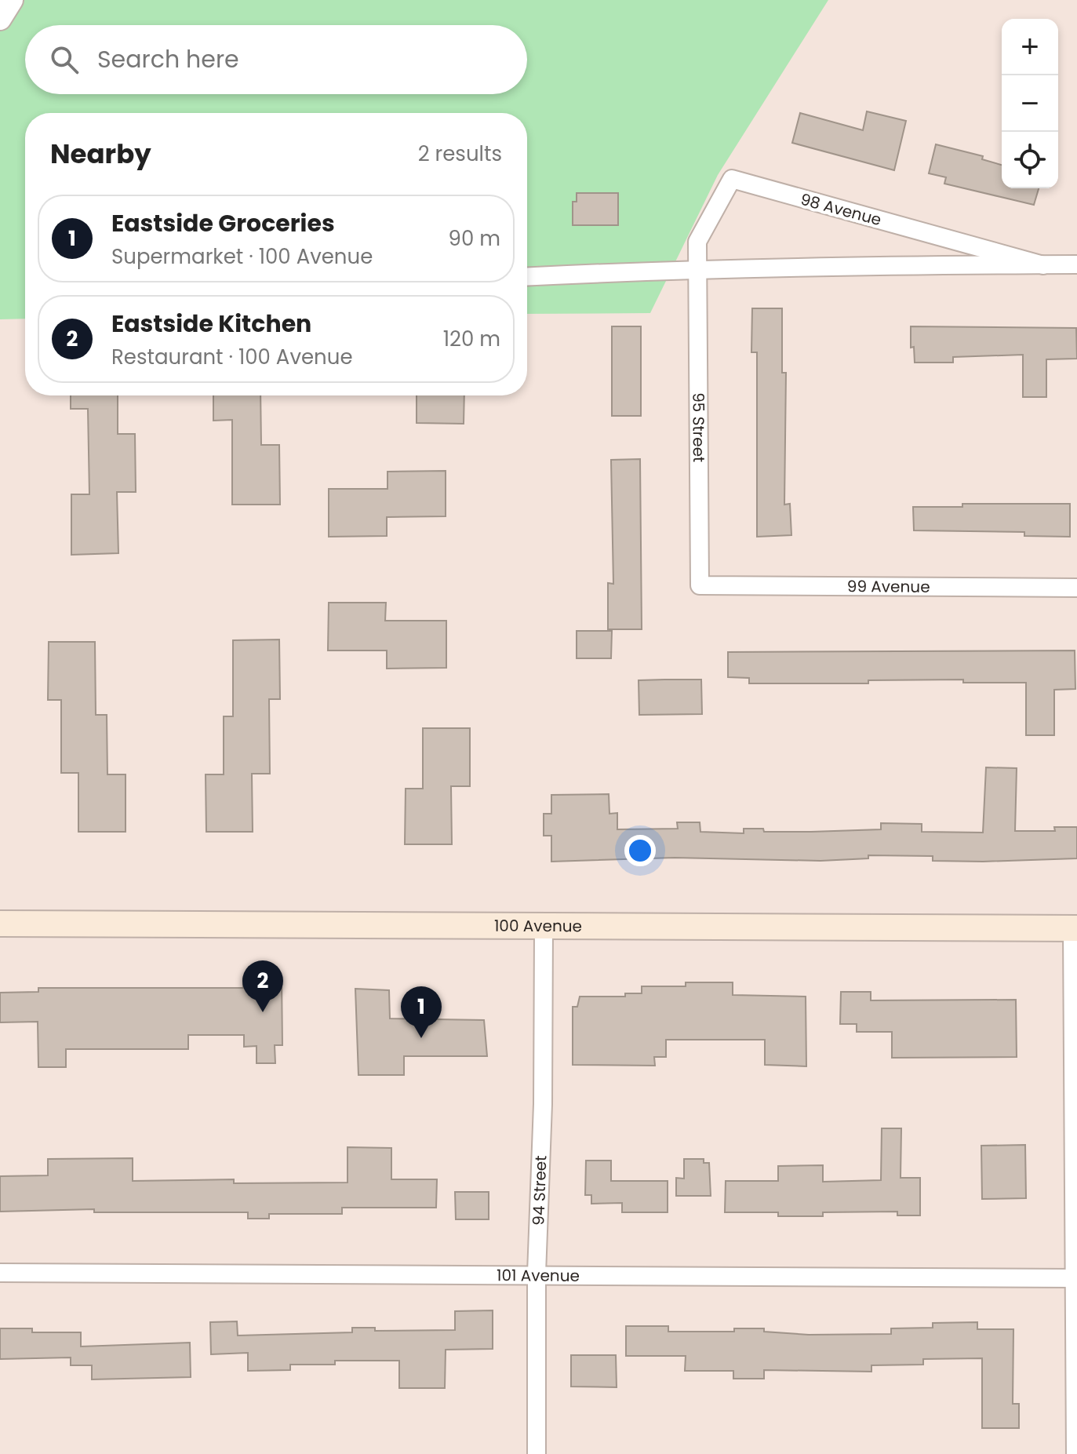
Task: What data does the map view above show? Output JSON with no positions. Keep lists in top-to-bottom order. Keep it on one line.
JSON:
{"streets":{"main road":["100 Avenue"],"street":["98 Avenue","95 Street","99 Avenue","94 Street","101 Avenue"]},"crossings":[["98 Avenue","95 Street"],["95 Street","99 Avenue"],["100 Avenue","94 Street"],["94 Street","101 Avenue"]],"page":{"map_buttons":["+","−"],"search":"Search here","heading":["Nearby","2 results"],"list":[{"mark":"1","name":"Eastside Groceries","note":"Supermarket · 100 Avenue","value":"90 m"},{"mark":"2","name":"Eastside Kitchen","note":"Restaurant · 100 Avenue","value":"120 m"}],"pins":["2","1"]}}
